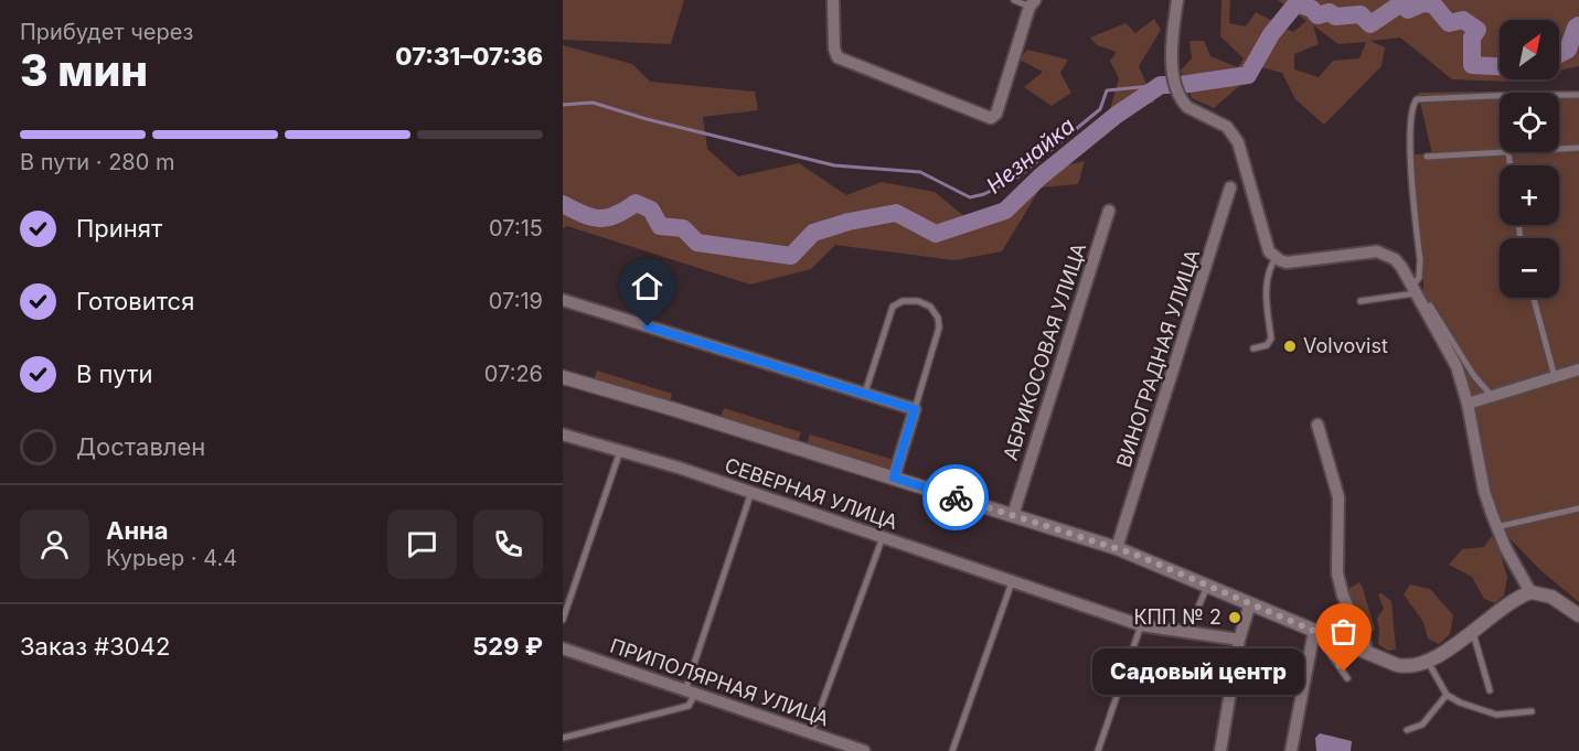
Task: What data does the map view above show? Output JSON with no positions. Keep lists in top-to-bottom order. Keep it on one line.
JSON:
{"streets":{"street":["АБРИКОСОВАЯ УЛИЦА","ВИНОГРАДНАЯ УЛИЦА","СЕВЕРНАЯ УЛИЦА","ПРИПОЛЯРНАЯ УЛИЦА"]},"water":["Незнайка"],"places":["Volvovist","КПП № 2","Садовый центр"],"north":"top right","page":{"heading":["3 мин","Прибудет через","07:31–07:36"],"panel":["Анна","Курьер · 4.4","Заказ #3042","529 ₽"],"map_buttons":["+","−"],"bar":"В пути · 280 m","list":[["Принят","07:15"],["Готовится","07:19"],["В пути","07:26"],"Доставлен"],"bubble":"Садовый центр"}}
